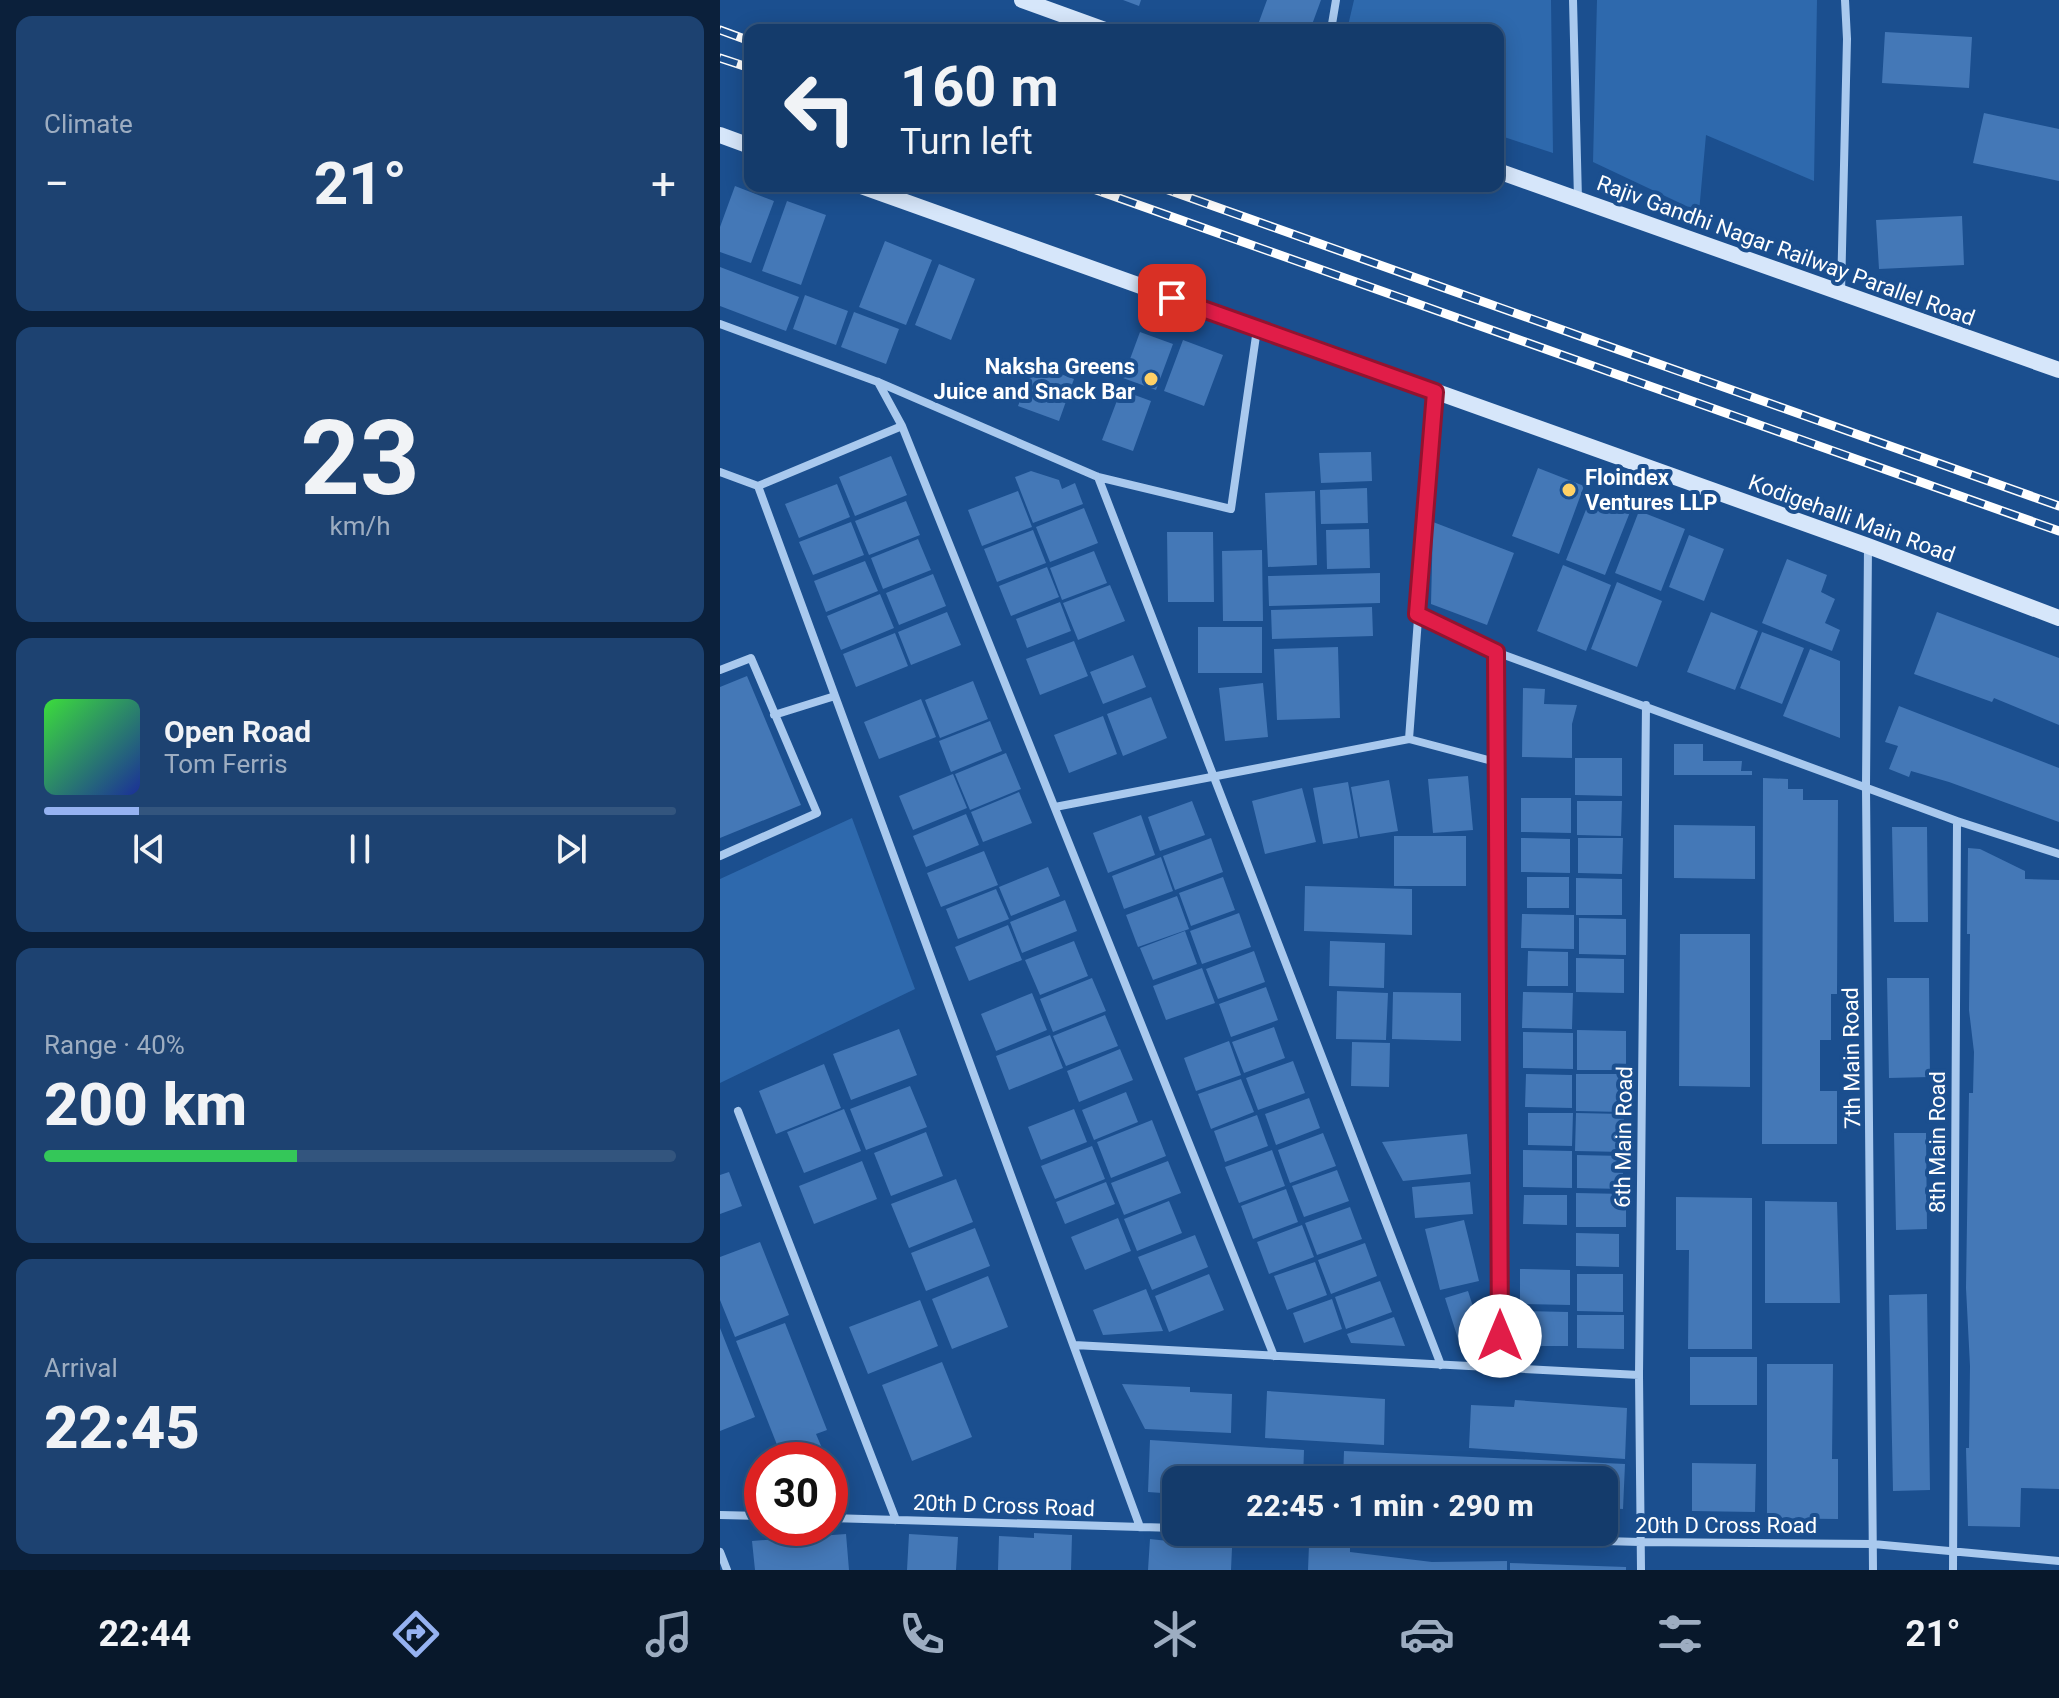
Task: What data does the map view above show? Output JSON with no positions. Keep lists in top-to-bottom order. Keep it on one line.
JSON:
{"streets":{"street":["Rajiv Gandhi Nagar Railway Parallel Road","Kodigehalli Main Road","7th Main Road","6th Main Road","8th Main Road","20th D Cross Road"]},"crossings":[["Kodigehalli Main Road","7th Main Road"],["7th Main Road","20th D Cross Road"],["6th Main Road","20th D Cross Road"],["8th Main Road","20th D Cross Road"]],"places":["Naksha Greens Juice and Snack Bar","Floindex Ventures LLP"],"page":{"tile":["Climate",["23","km/h"],["Range · 40%","200 km"],["Arrival","22:45"]],"turn":["160 m","Turn left"],"heat":["−","21°","+"],"song":["Open Road","Tom Ferris"],"limit":"30","trip":"22:45 · 1 min · 290 m","tabs":["22:44","21°"]}}
